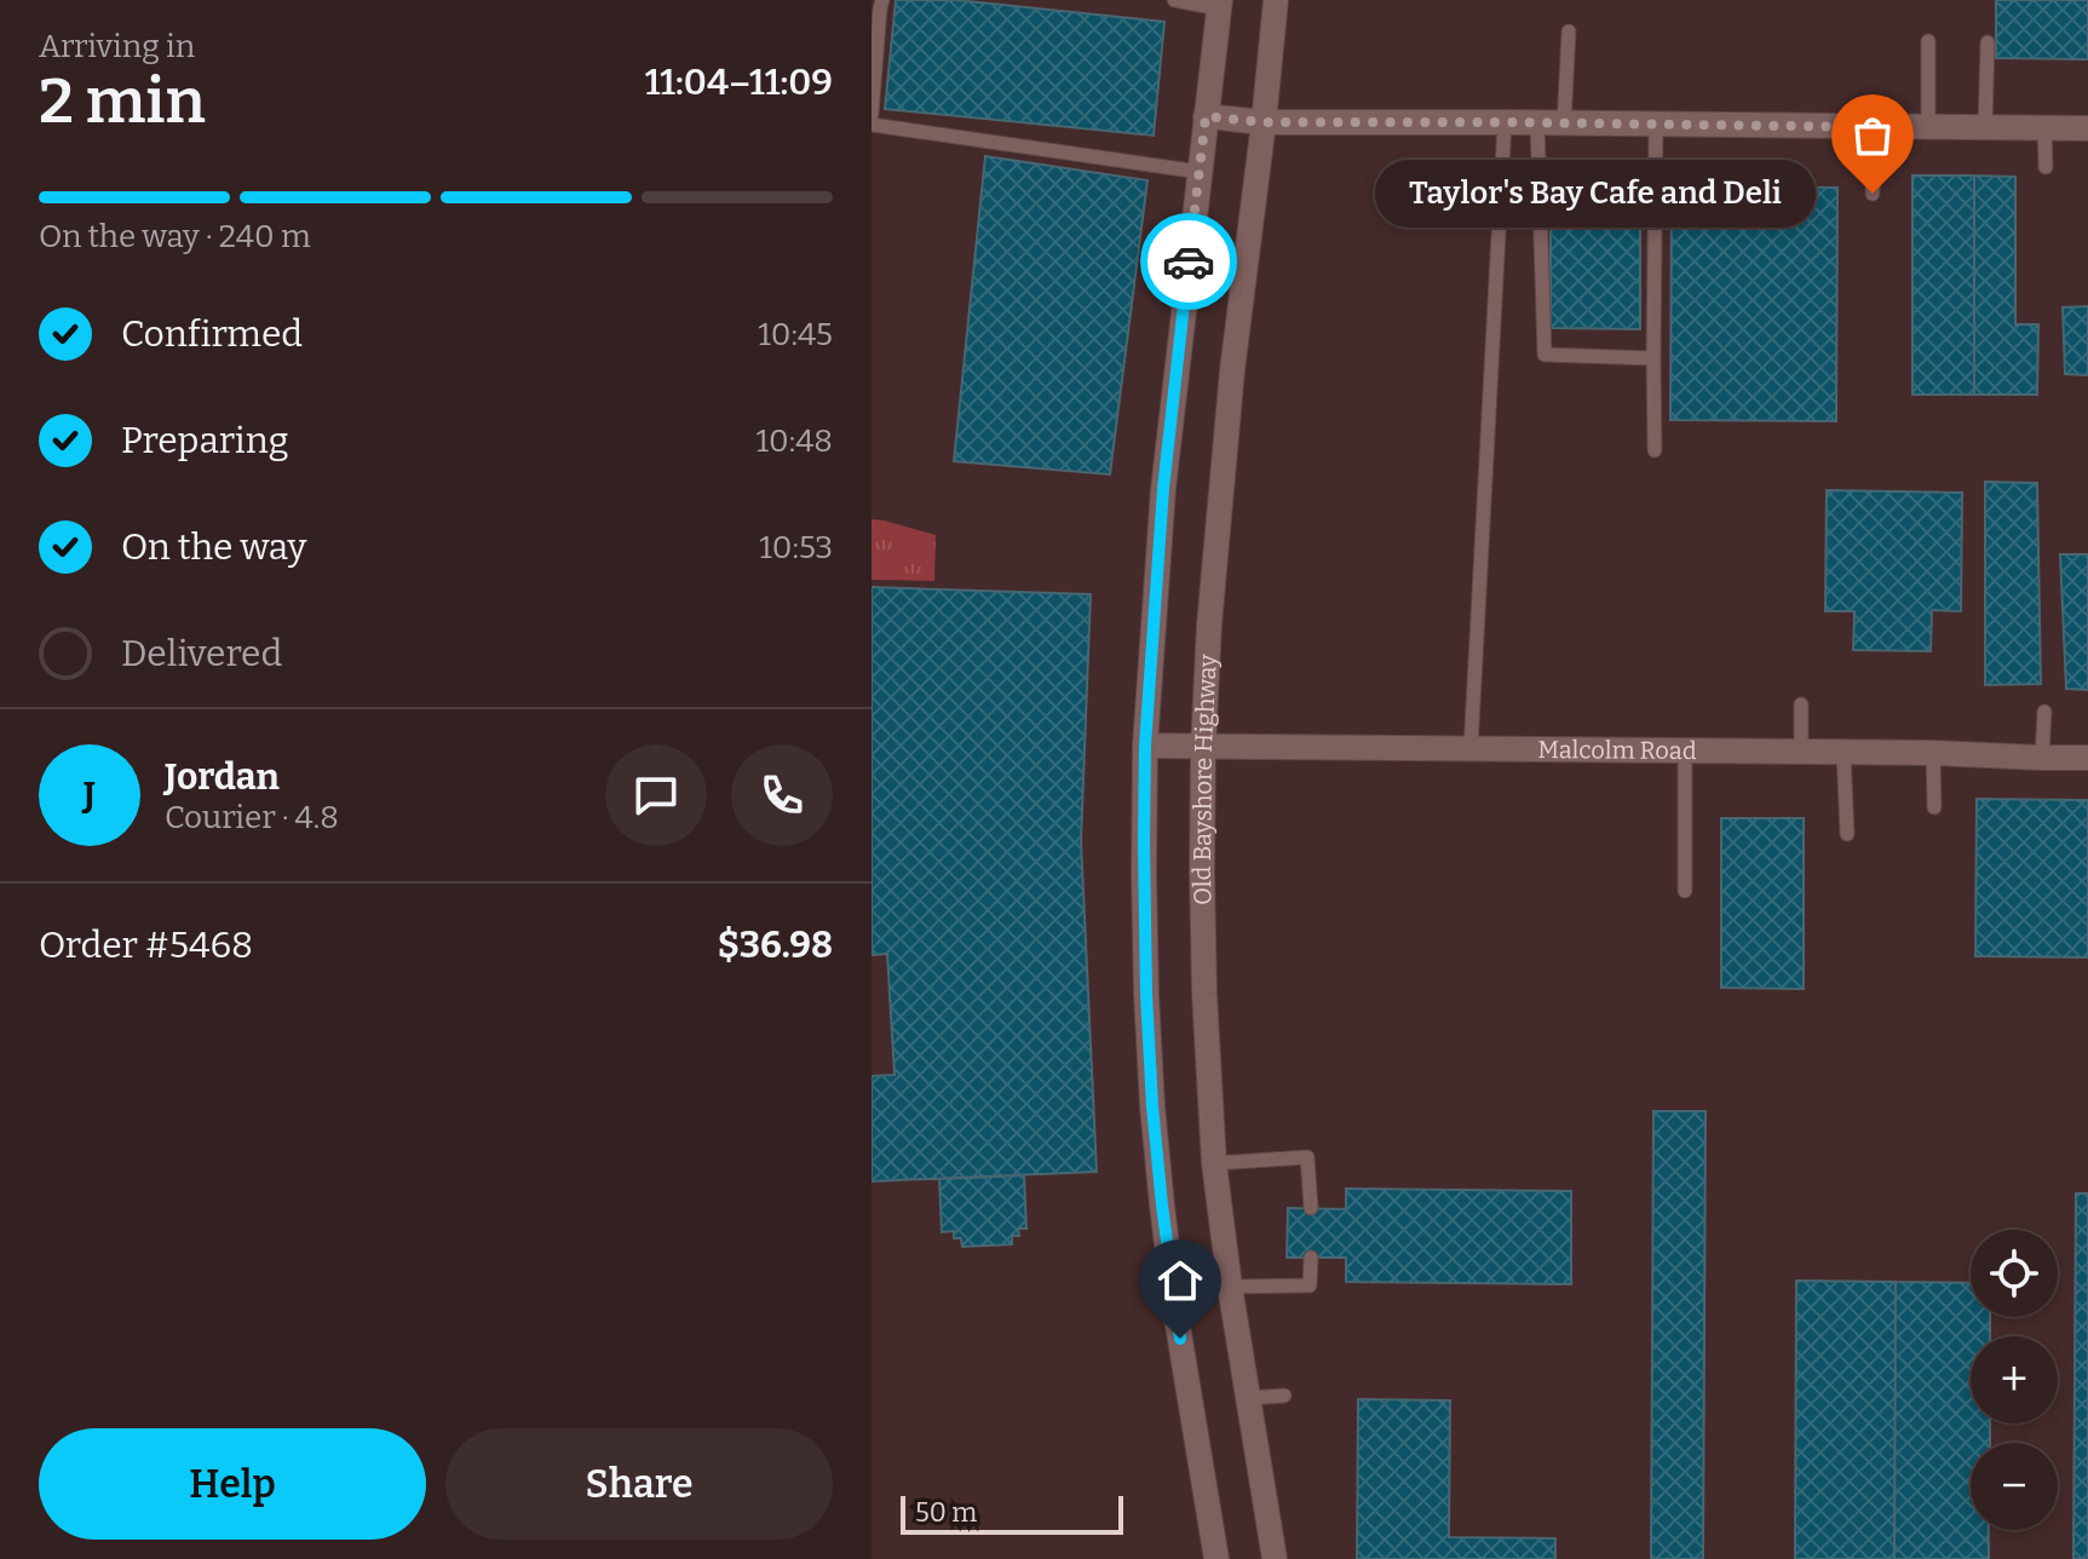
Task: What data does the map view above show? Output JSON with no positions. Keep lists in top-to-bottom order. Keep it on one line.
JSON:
{"streets":{"main road":["Malcolm Road","Old Bayshore Highway"]},"crossings":[["Malcolm Road","Old Bayshore Highway"]],"places":["Taylor's Bay Cafe and Deli"],"scale_bar":"50 m","page":{"heading":["2 min","Arriving in","11:04–11:09"],"panel":["Jordan","Courier · 4.8","Order #5468","$36.98"],"bubble":"Taylor's Bay Cafe and Deli","bar":"On the way · 240 m","list":[["Confirmed","10:45"],["Preparing","10:48"],["On the way","10:53"],"Delivered"],"round":"J","map_buttons":["+","−"],"buttons":["Help","Share"],"scale":"50 m"}}
